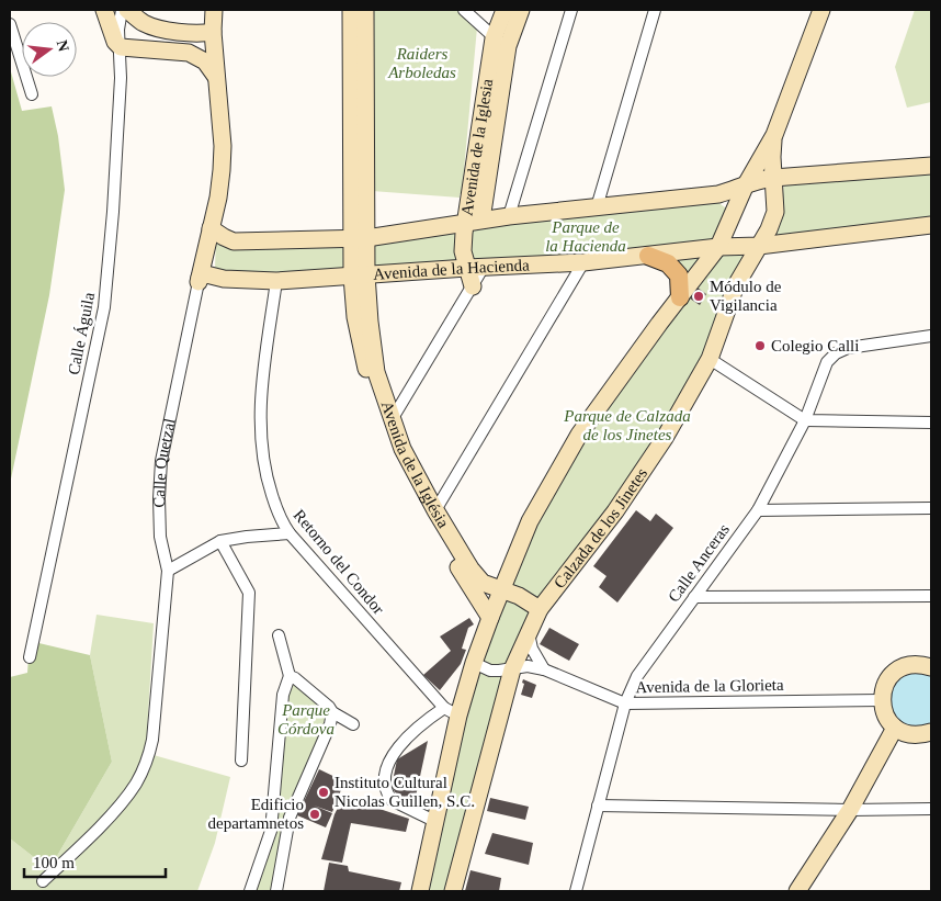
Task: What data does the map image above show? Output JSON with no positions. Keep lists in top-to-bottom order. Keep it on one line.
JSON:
{"streets":{"main road":["Avenida de la Iglesia","Avenida de la Hacienda","Calle Quetzal","Avenida de la Iglésia","Calzada de los Jinetes"],"street":["Calle Águila","Retorno del Condor","Calle Anceras","Avenida de la Glorieta"]},"crossings":[["Avenida de la Iglesia","Avenida de la Hacienda"],["Avenida de la Hacienda","Calle Quetzal"],["Avenida de la Hacienda","Avenida de la Iglésia"],["Avenida de la Hacienda","Calzada de los Jinetes"],["Avenida de la Hacienda","Retorno del Condor"],["Avenida de la Iglésia","Calzada de los Jinetes"],["Calzada de los Jinetes","Avenida de la Glorieta"],["Calle Anceras","Avenida de la Glorieta"]],"parks":["Raiders Arboledas","Parque de la Hacienda","Parque de Calzada de los Jinetes","Parque Córdova"],"places":["Módulo de Vigilancia","Colegio Calli","Instituto Cultural Nicolas Guillen, S.C.","Edificio departamnetos"],"scale_bar":"100 m","north":"right"}
